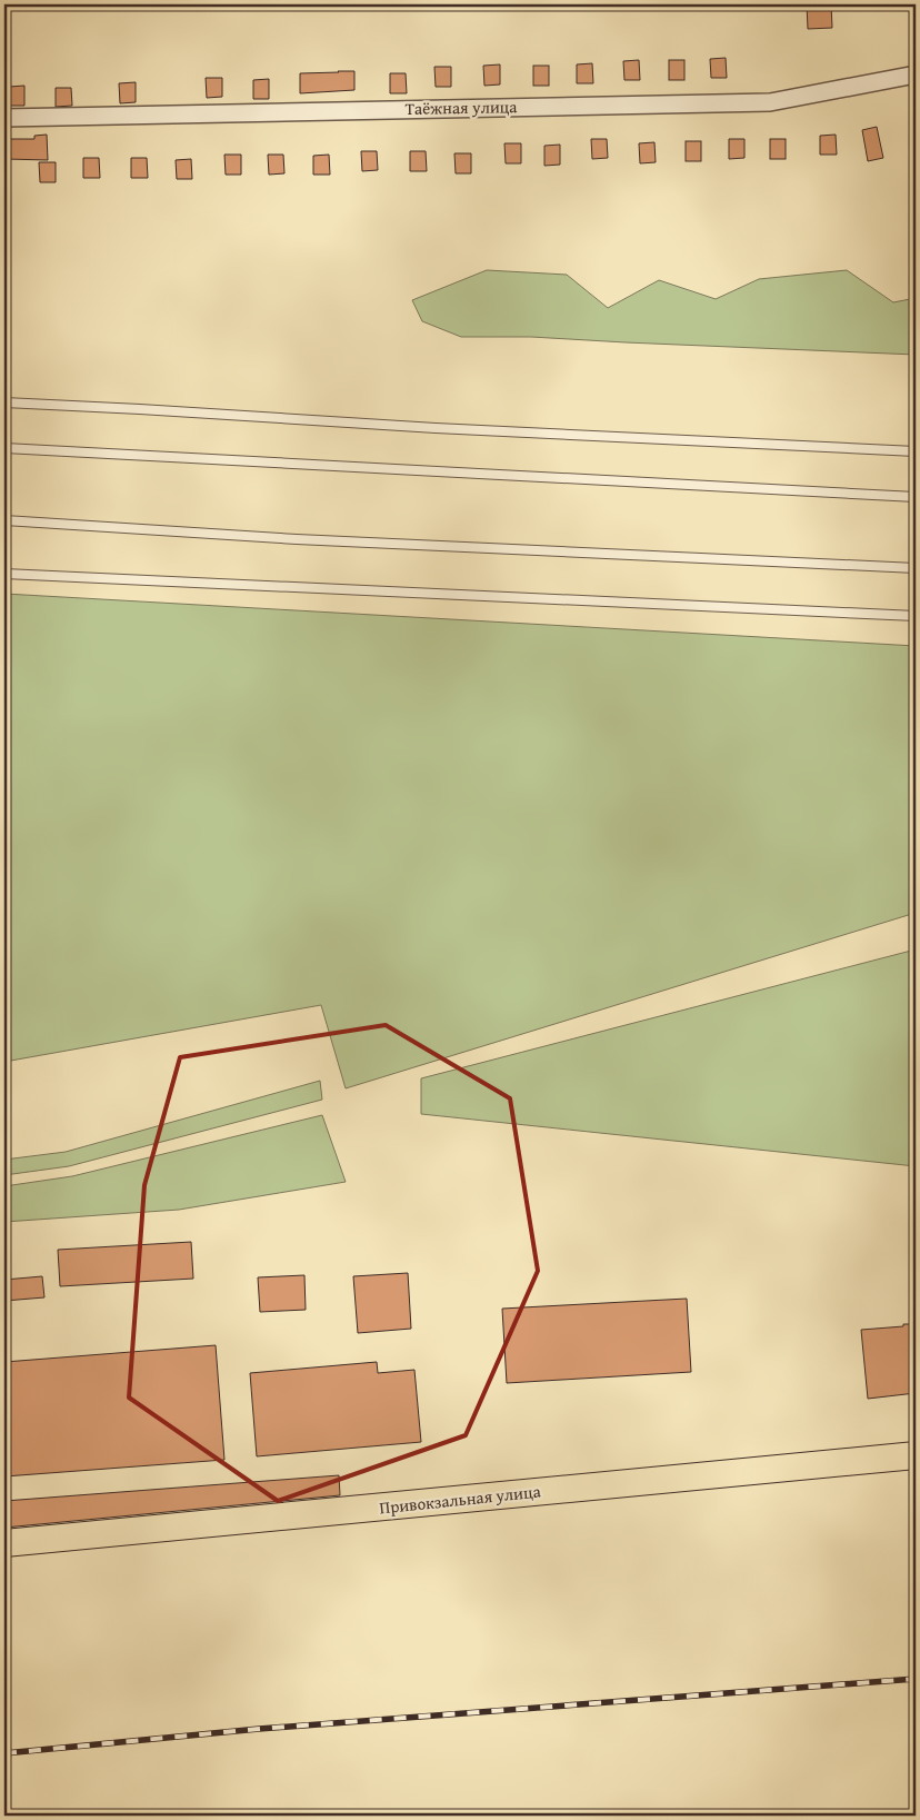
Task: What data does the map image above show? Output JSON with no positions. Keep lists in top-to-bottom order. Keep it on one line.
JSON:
{"streets":{"main road":["Привокзальная улица"],"street":["Таёжная улица"]}}
